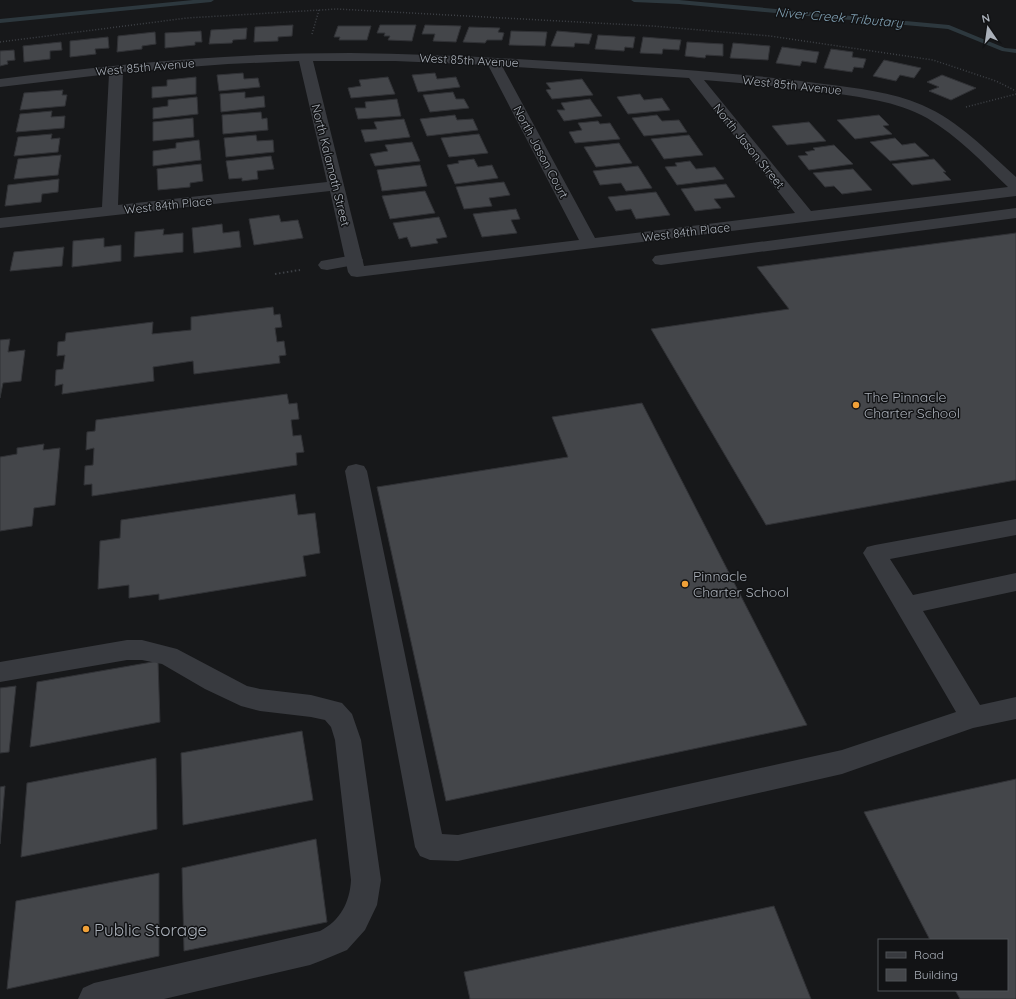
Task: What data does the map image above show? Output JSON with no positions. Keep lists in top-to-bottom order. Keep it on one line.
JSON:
{"streets":{"street":["West 85th Avenue","North Jason Street","North Jason Court","North Kalamath Street","West 84th Place"]},"crossings":[["West 85th Avenue","North Jason Street"],["West 85th Avenue","North Jason Court"],["West 85th Avenue","North Kalamath Street"],["North Jason Street","West 84th Place"],["North Jason Court","West 84th Place"],["North Kalamath Street","West 84th Place"]],"water":["Niver Creek Tributary"],"places":["The Pinnacle Charter School","Pinnacle Charter School","Public Storage"],"legend":["Road","Building"],"north":"top"}
